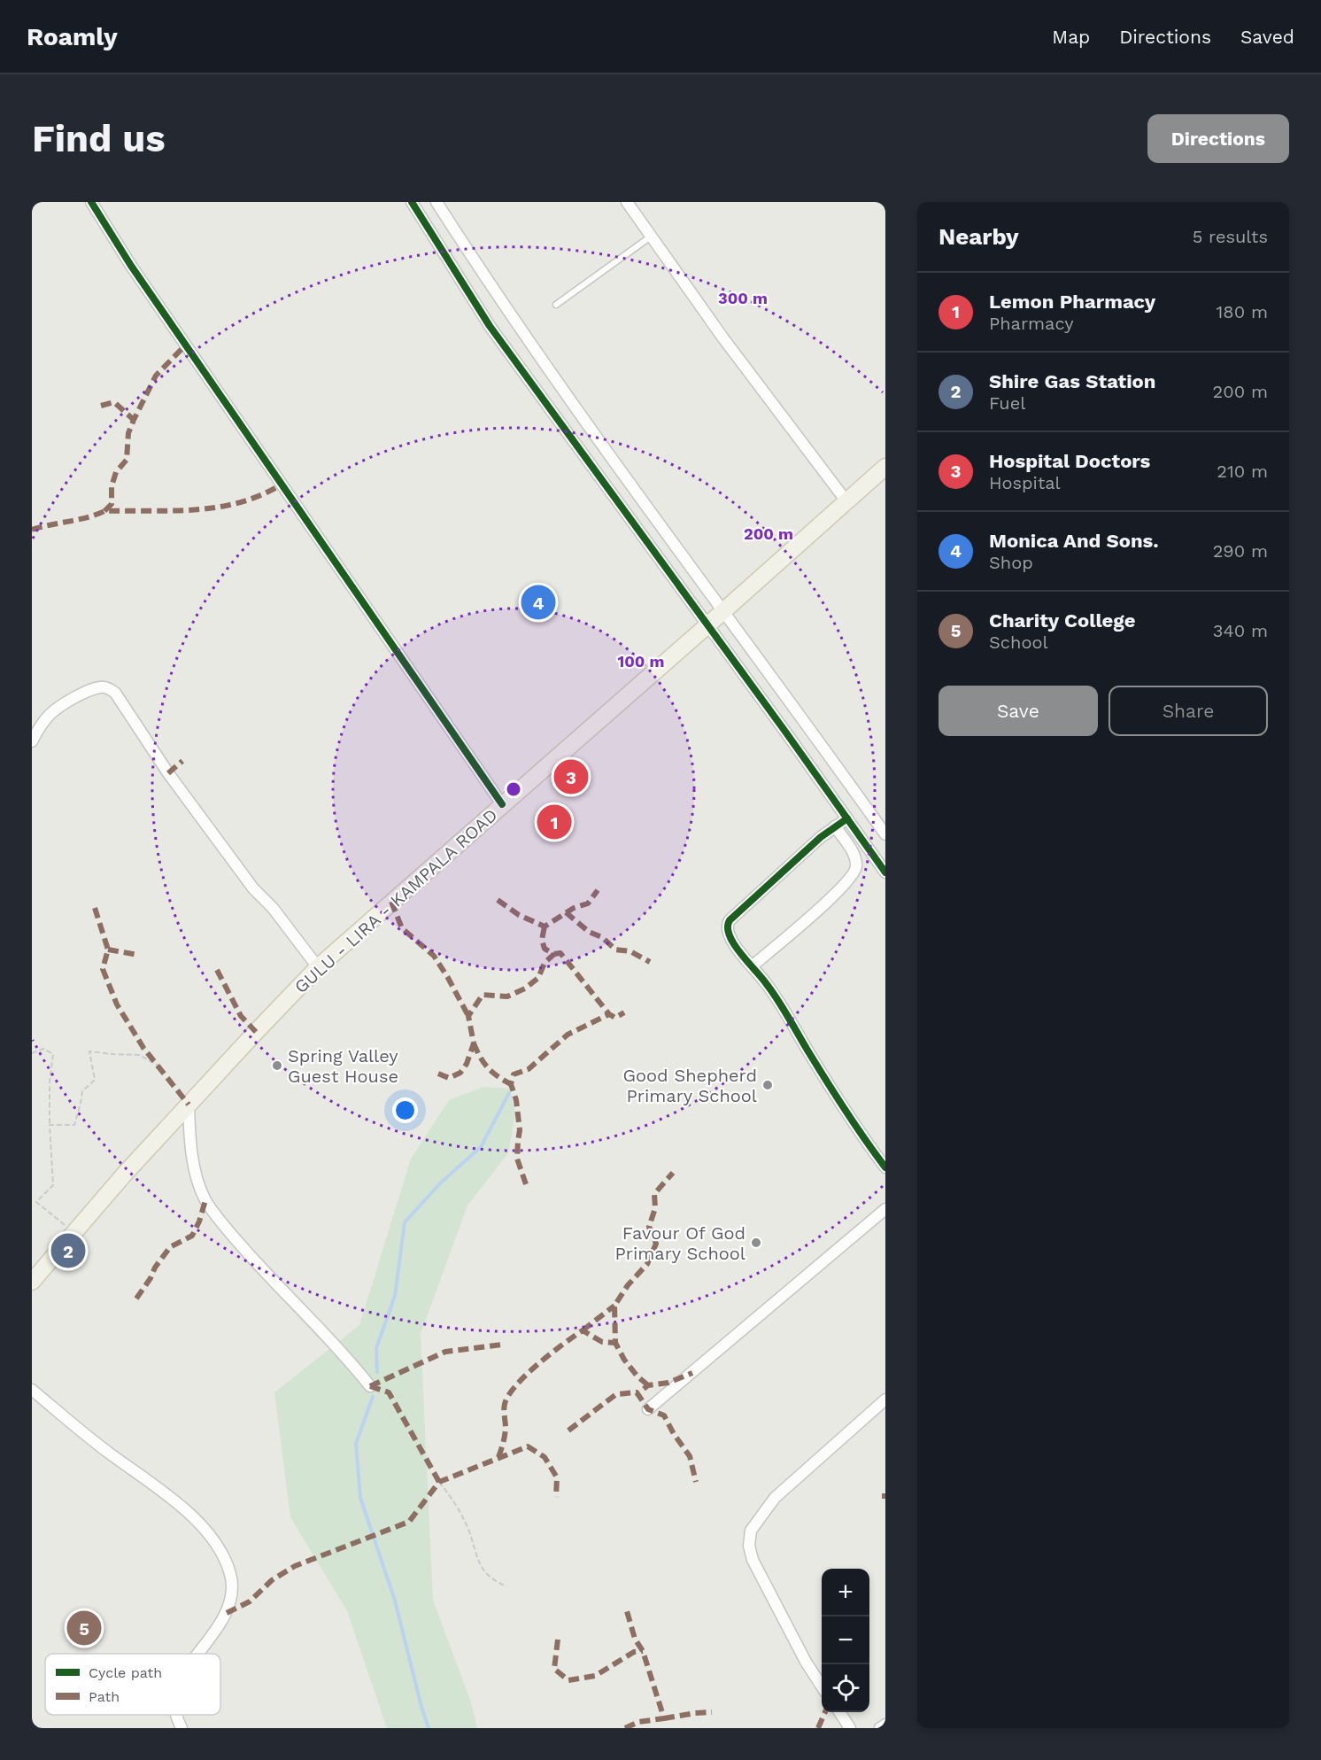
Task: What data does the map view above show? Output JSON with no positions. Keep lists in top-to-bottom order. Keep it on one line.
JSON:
{"streets":{"main road":["GULU - LIRA - KAMPALA ROAD"]},"places":["Spring Valley Guest House","Good Shepherd Primary School","Favour Of God Primary School"],"legend":["Cycle path","Path"],"page":{"header":"Roamly","nav":["Map","Directions","Saved"],"buttons":["Directions",["Save","Share"]],"title":"Find us","heading":["Nearby","5 results"],"list":[{"mark":"1","name":"Lemon Pharmacy","note":"Pharmacy","value":"180 m"},{"mark":"2","name":"Shire Gas Station","note":"Fuel","value":"200 m"},{"mark":"3","name":"Hospital Doctors","note":"Hospital","value":"210 m"},{"mark":"4","name":"Monica And Sons.","note":"Shop","value":"290 m"},{"mark":"5","name":"Charity College","note":"School","value":"340 m"}],"pins":["4","3","1","2","5"],"map_buttons":["+","−"]},"rings":["300 m","200 m","100 m"]}
